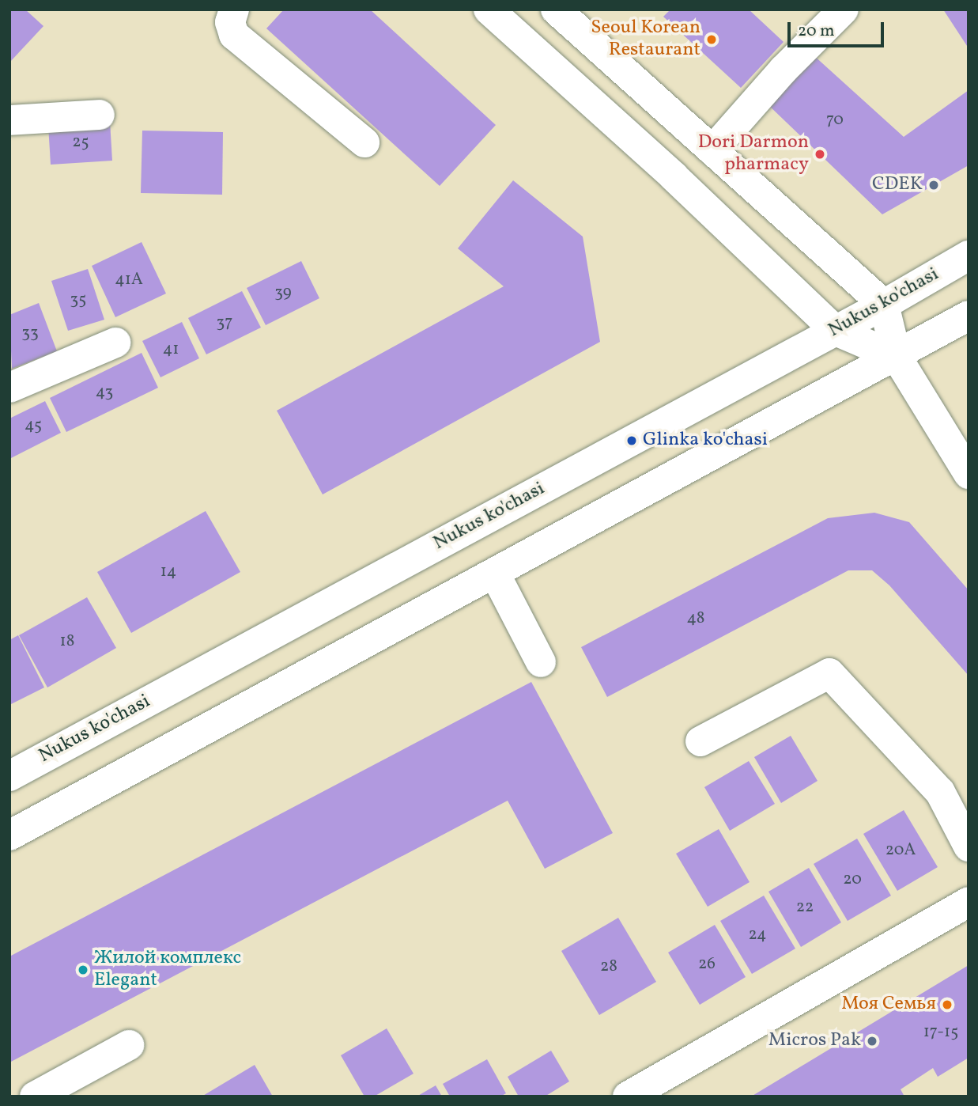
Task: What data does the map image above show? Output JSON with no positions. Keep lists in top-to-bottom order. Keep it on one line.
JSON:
{"streets":{"main road":["Nukus ko'chasi"]},"places":["Seoul Korean Restaurant","Dori Darmon pharmacy","CDEK","Glinka ko'chasi","Жилой комплекс Elegant","Моя Семья","Micros Pak"],"house_numbers":["70","25","41A","39","35","37","33","41","43","45","14","48","18","20A","20","22","24","26","28","17-15"],"scale_bar":"20 m"}
